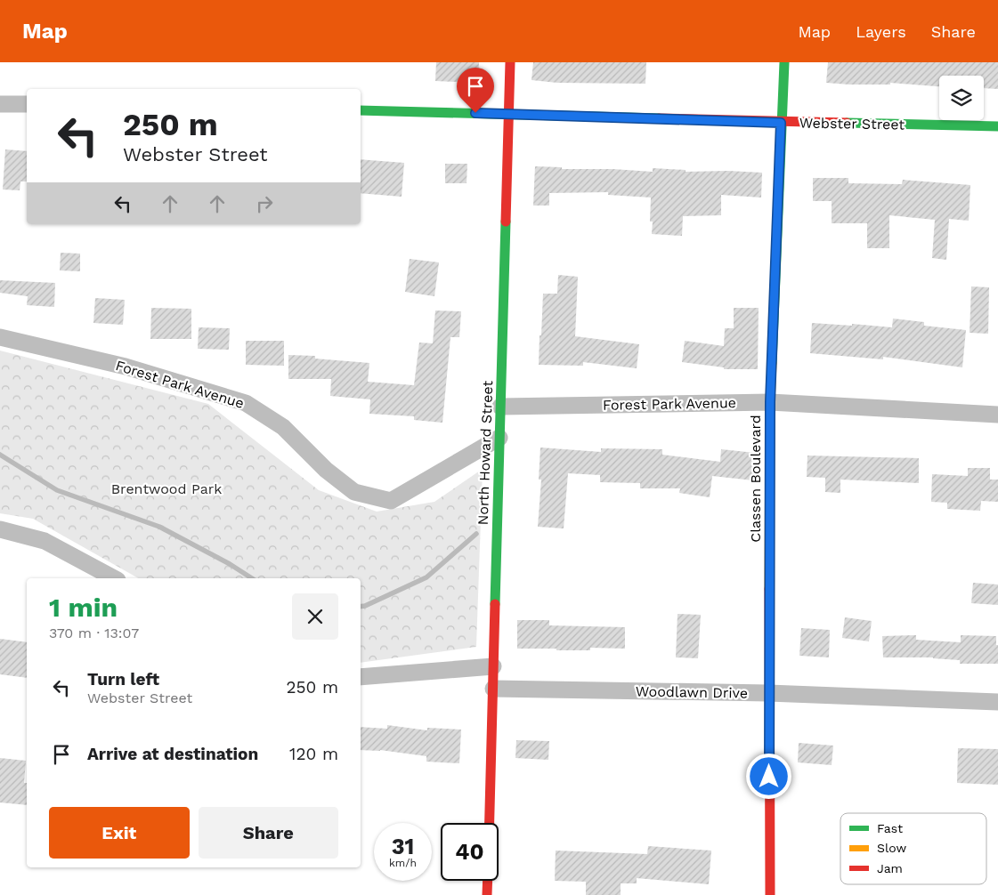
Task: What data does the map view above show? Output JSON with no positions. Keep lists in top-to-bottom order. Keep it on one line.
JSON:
{"streets":{"street":["Webster Street","Forest Park Avenue","North Howard Street","Classen Boulevard","Woodlawn Drive"]},"crossings":[["Webster Street","North Howard Street"],["Webster Street","Classen Boulevard"],["Forest Park Avenue","North Howard Street"],["Forest Park Avenue","Classen Boulevard"],["North Howard Street","Woodlawn Drive"],["Classen Boulevard","Woodlawn Drive"]],"parks":["Brentwood Park"],"legend":["Fast","Slow","Jam"],"page":{"header":"Map","nav":["Map","Layers","Share"],"turn":["250 m","Webster Street"],"heading":["1 min","370 m · 13:07"],"list":[{"name":"Turn left","note":"Webster Street","value":"250 m"},{"name":"Arrive at destination","value":"120 m"}],"buttons":["Exit","Share"],"speed":"31 km/h","limit":"40"}}
